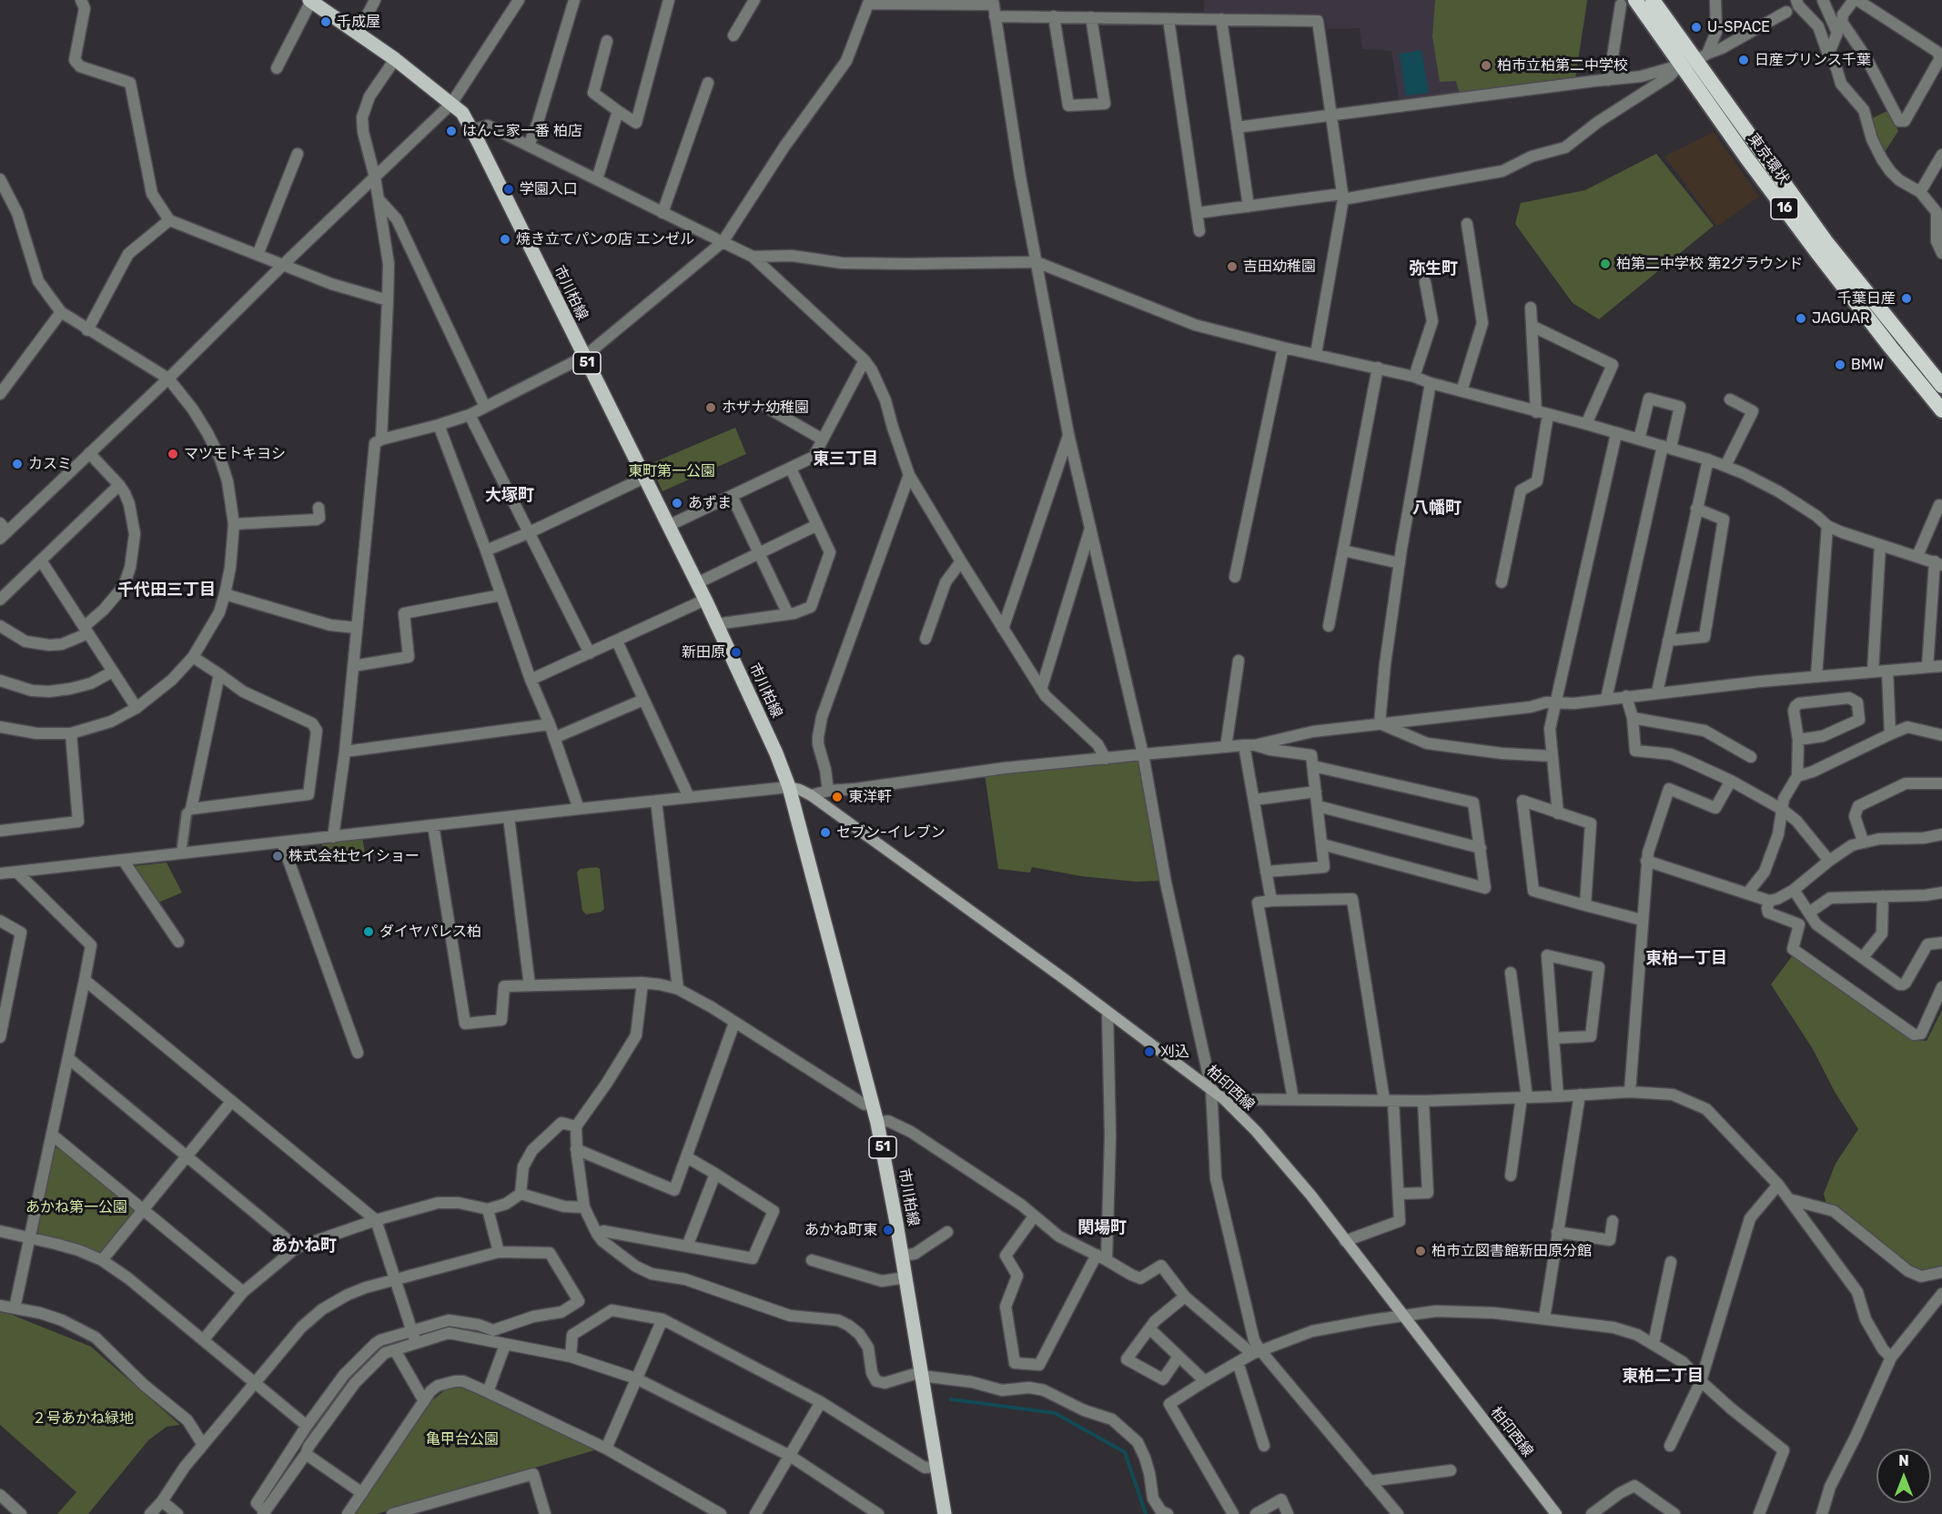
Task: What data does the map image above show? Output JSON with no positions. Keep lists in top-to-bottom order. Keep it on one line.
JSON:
{"streets":{"highway":["東京環状","16"],"main road":["市川柏線","51","柏印西線"]},"crossings":[["市川柏線","柏印西線"]],"districts":["弥生町","東三丁目","大塚町","八幡町","千代田三丁目","東柏一丁目","関場町","あかね町","東柏二丁目"],"parks":["東町第一公園","あかね第一公園","２号あかね緑地","亀甲台公園"],"places":["千成屋","U-SPACE","日産プリンス千葉","柏市立柏第二中学校","はんこ家一番 柏店","学園入口","焼き立てパンの店 エンゼル","柏第二中学校 第2グラウンド","吉田幼稚園","千葉日産","JAGUAR","BMW","ホザナ幼稚園","マツモトキヨシ","カスミ","あずま","新田原","東洋軒","セブン-イレブン","株式会社セイショー","ダイヤパレス柏","刈込","あかね町東","柏市立図書館新田原分館"],"north":"top"}
